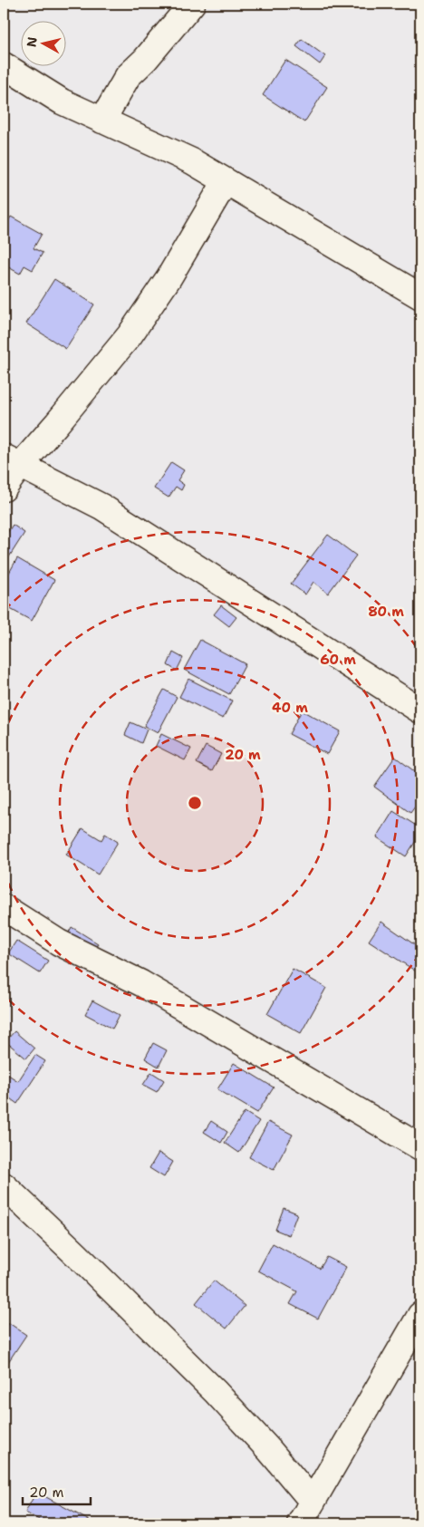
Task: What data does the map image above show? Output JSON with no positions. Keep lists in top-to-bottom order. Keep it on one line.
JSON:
{"scale_bar":"20 m","north":"left","rings":["80 m","60 m","40 m","20 m"]}
